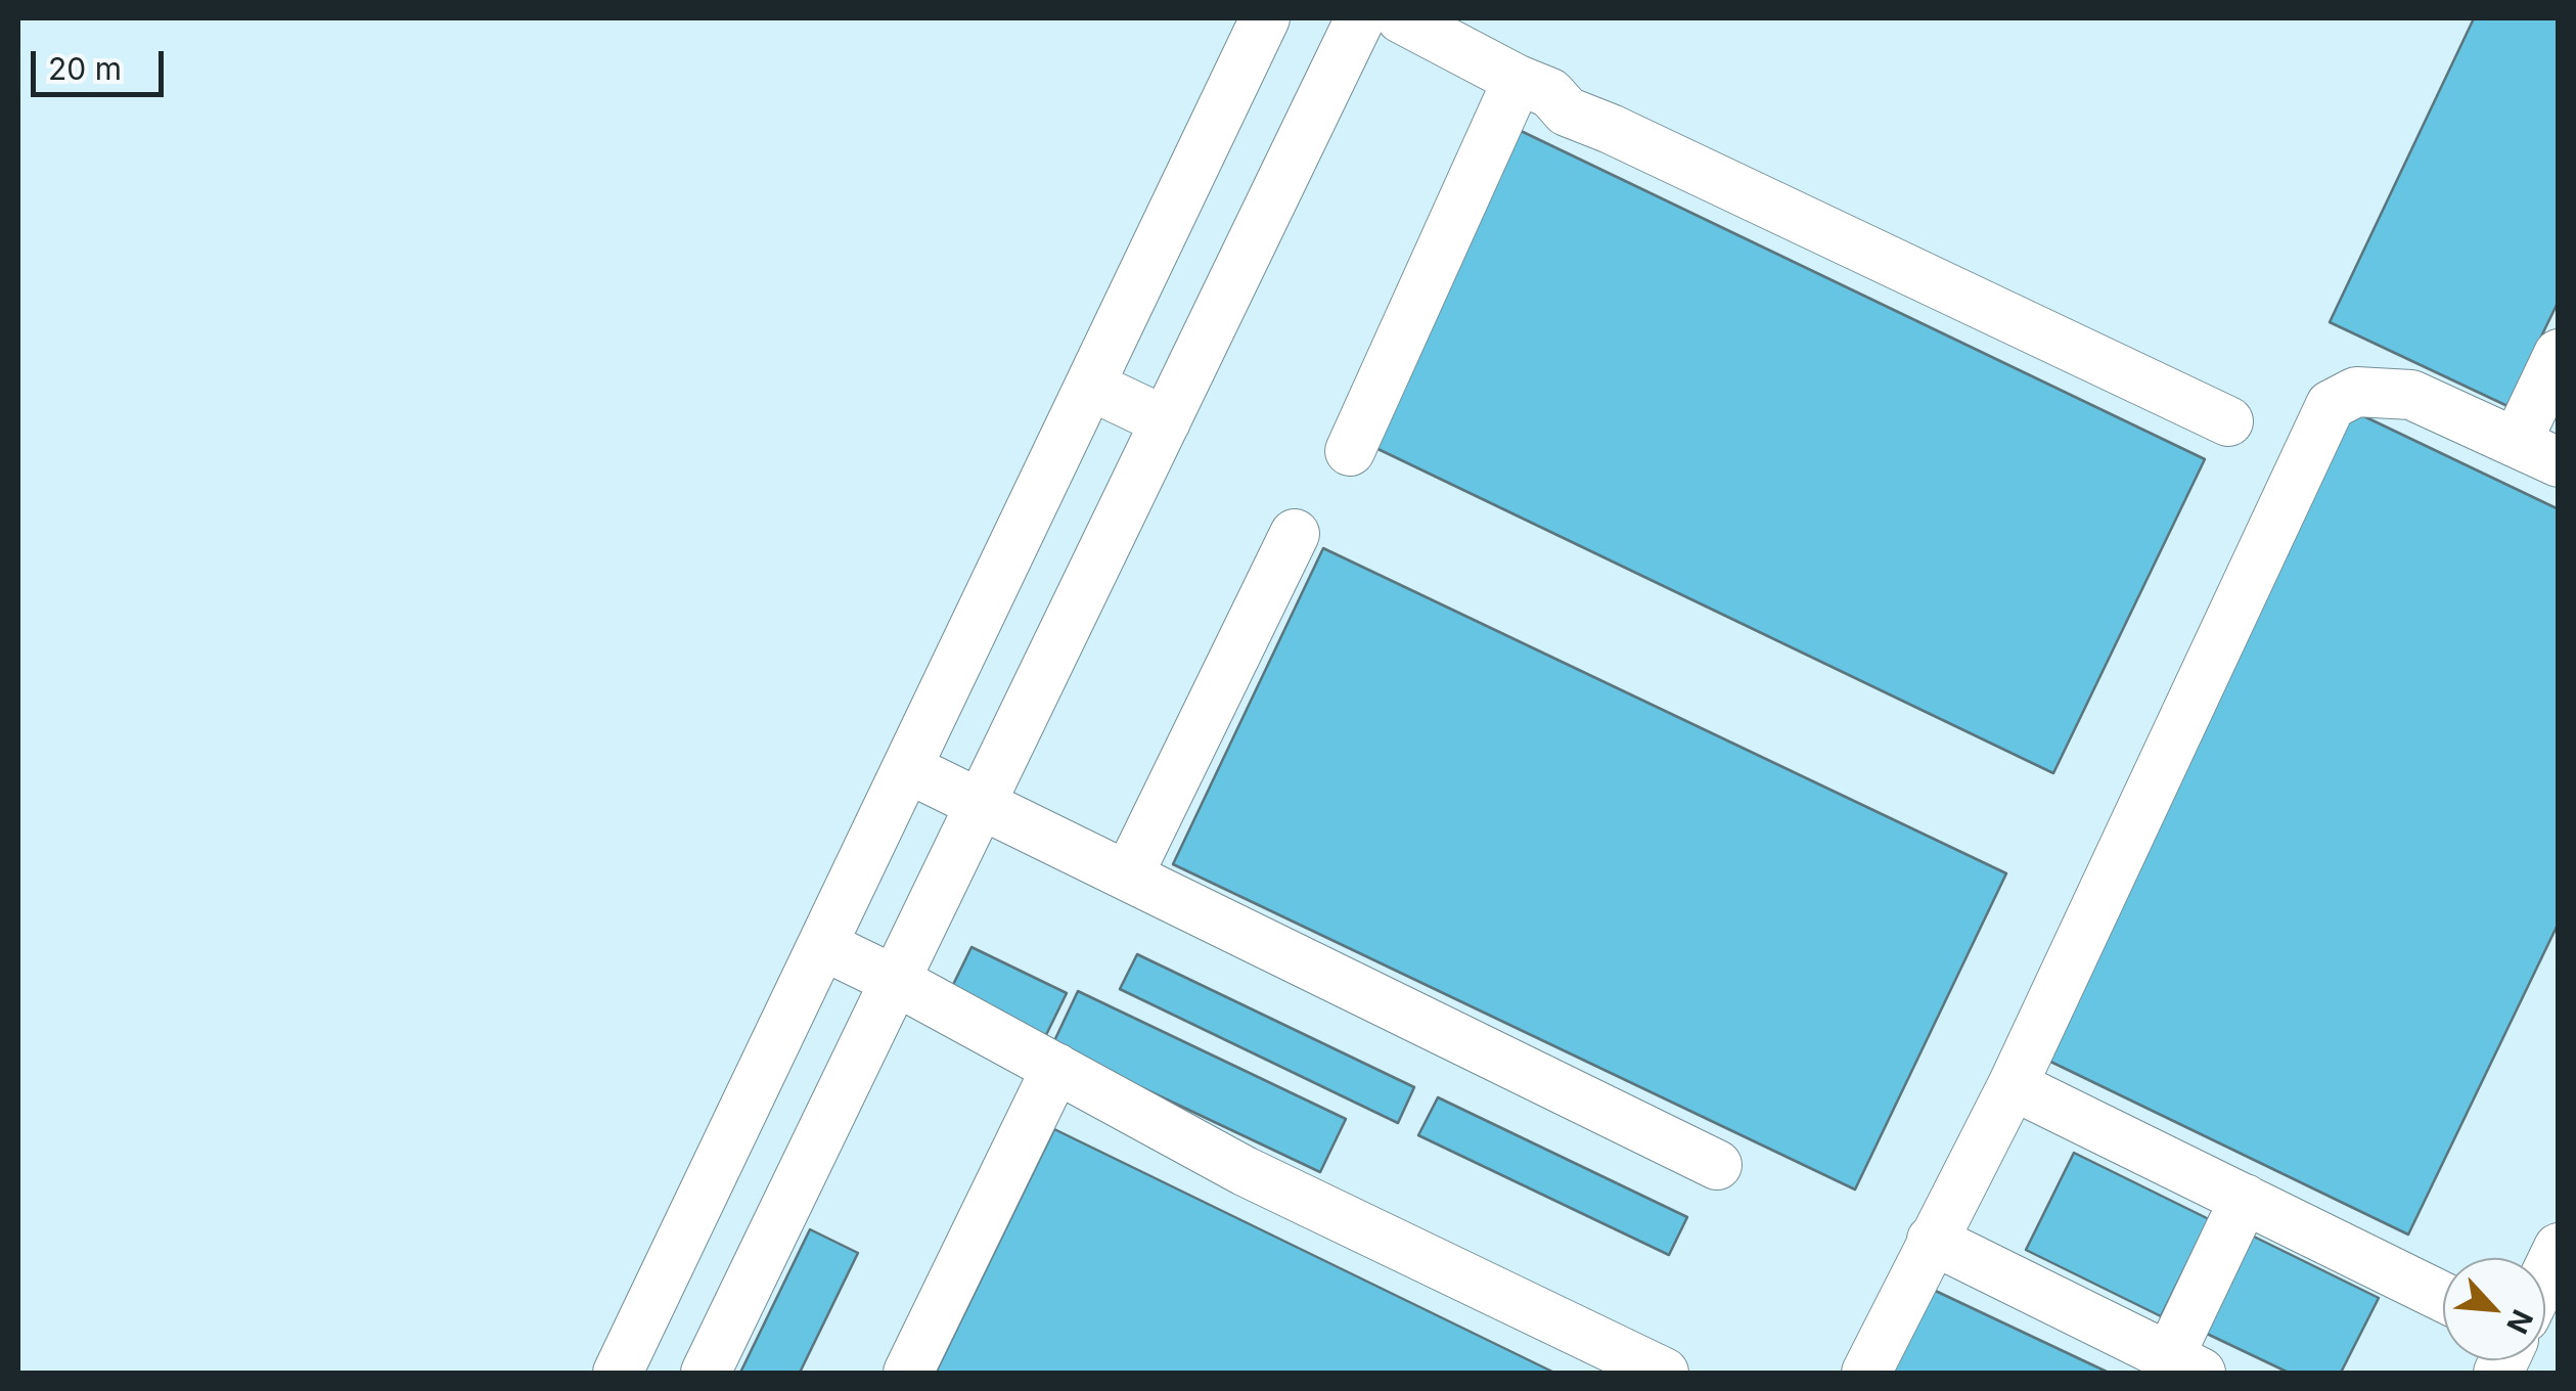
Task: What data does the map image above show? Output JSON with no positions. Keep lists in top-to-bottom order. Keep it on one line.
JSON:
{"scale_bar":"20 m","north":"bottom right"}
